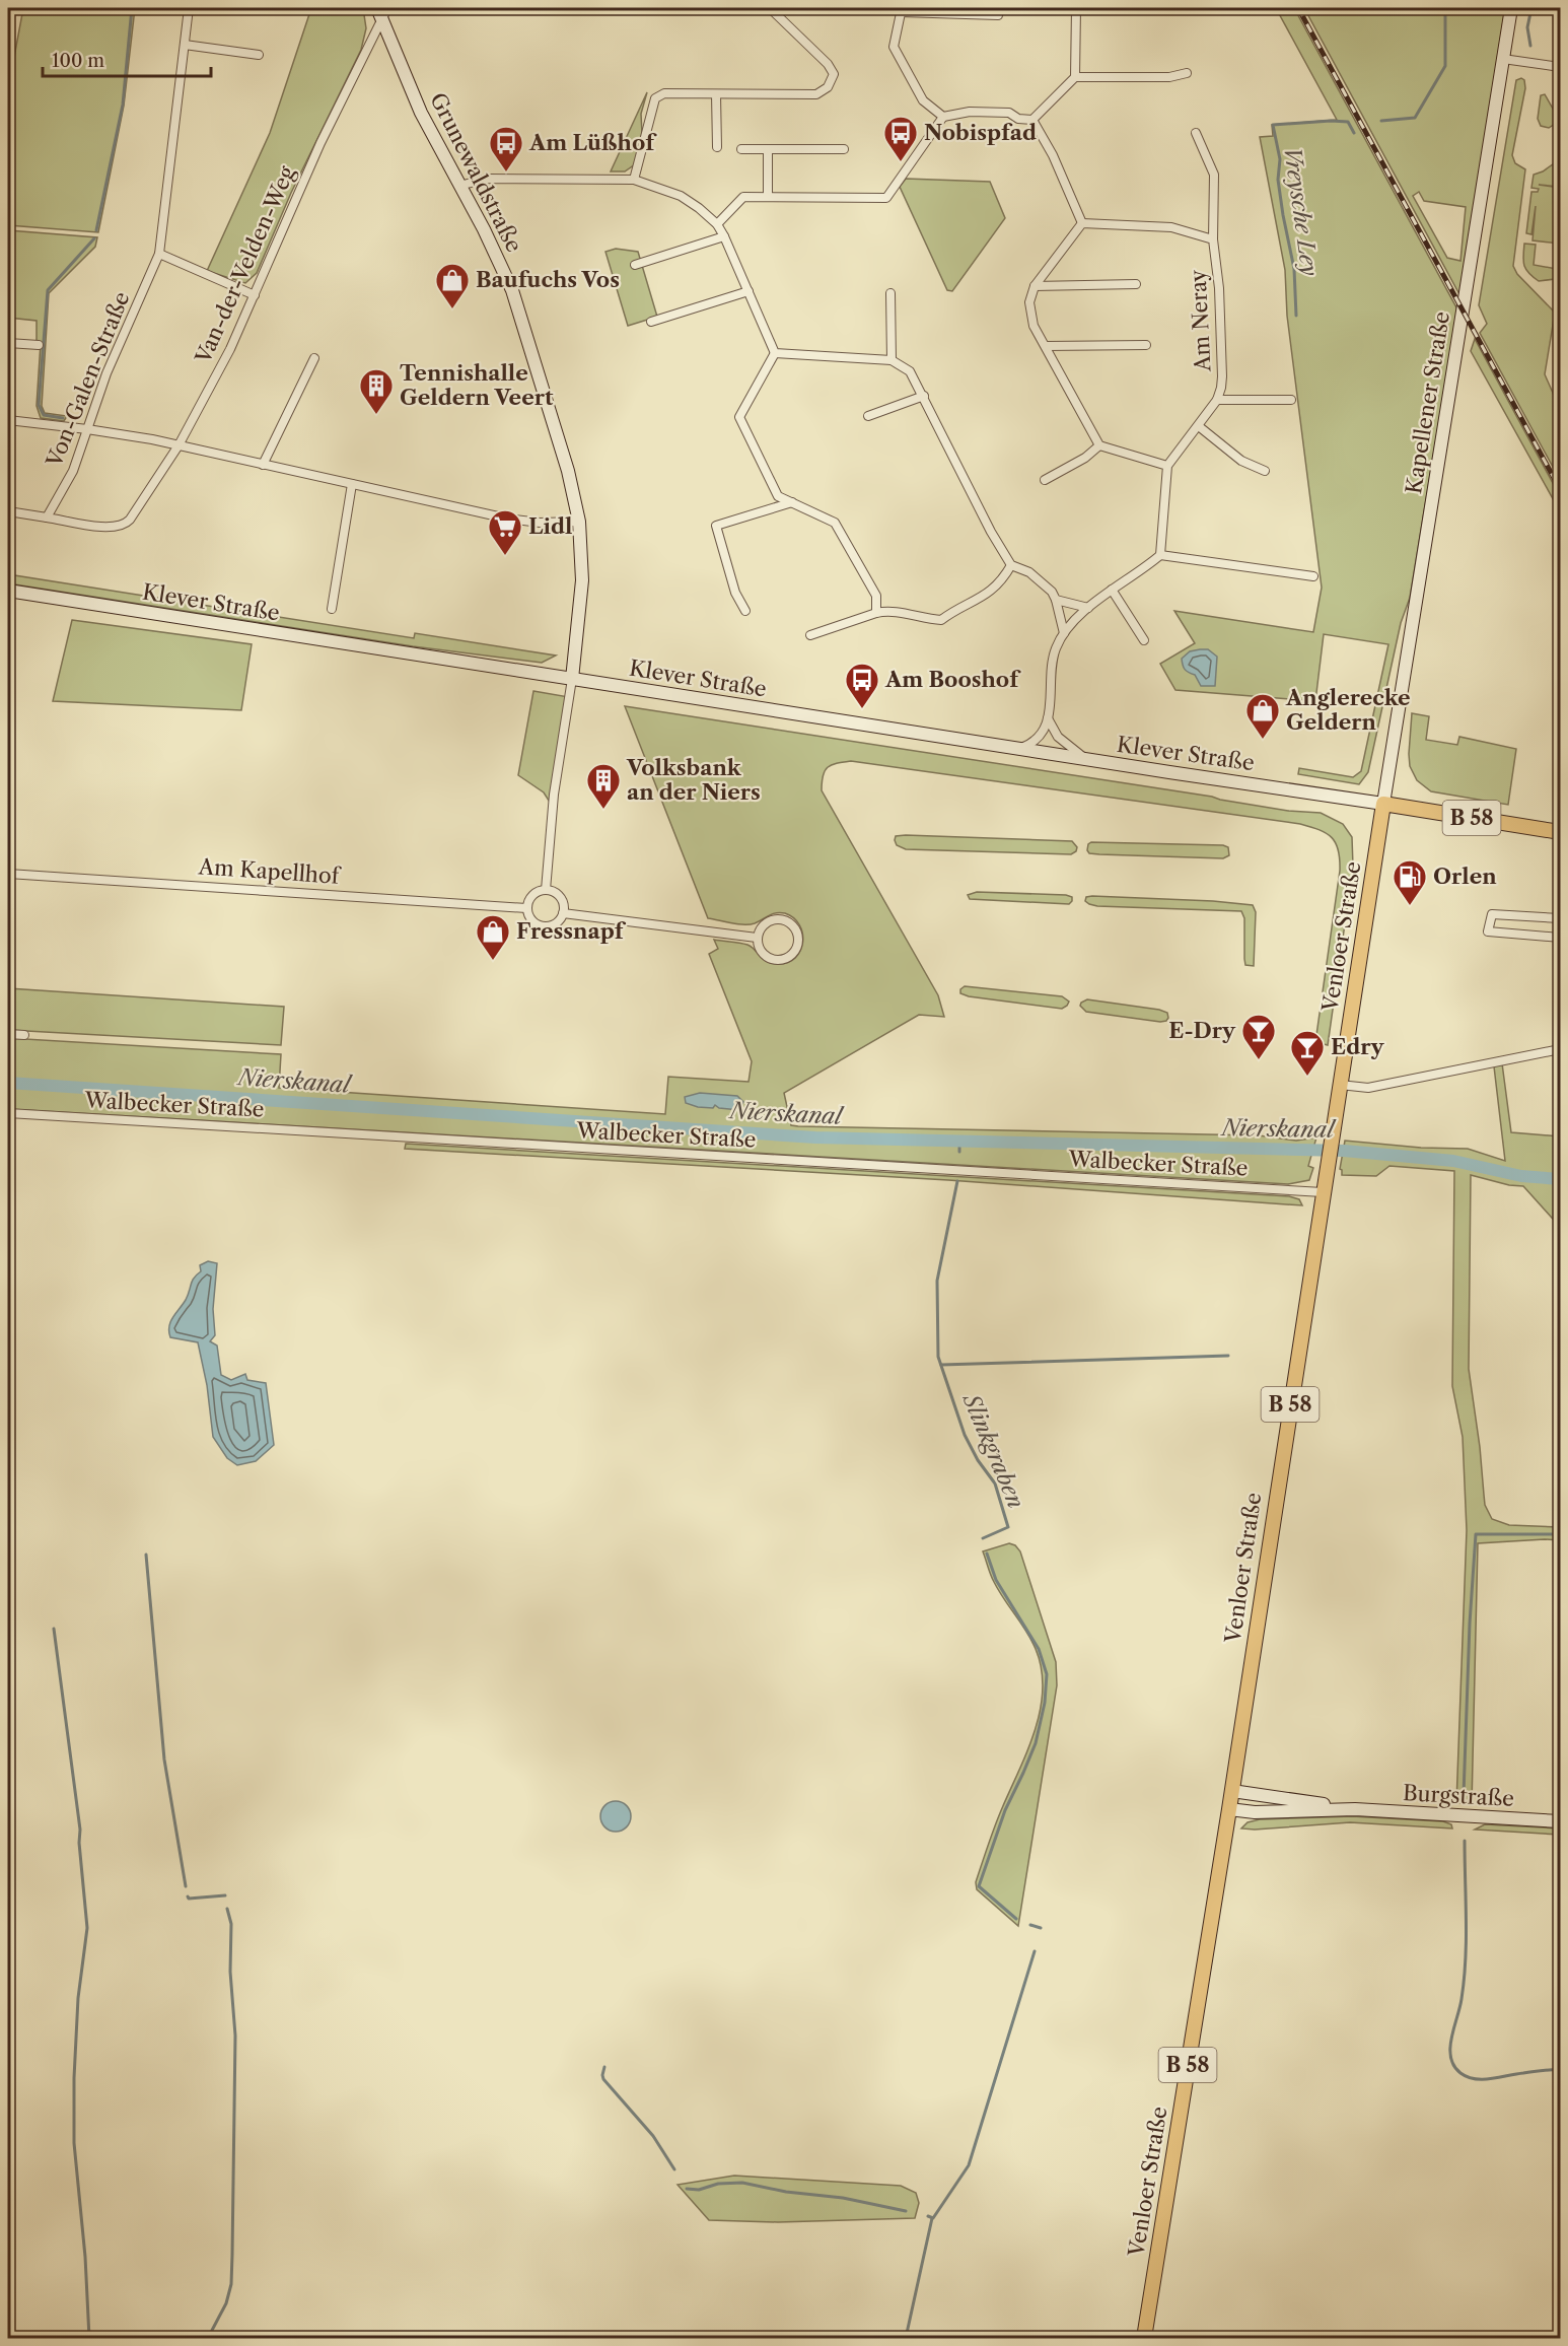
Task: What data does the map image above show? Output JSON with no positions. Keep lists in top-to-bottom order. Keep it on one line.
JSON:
{"streets":{"main road":["Grunewaldstraße","Kapellener Straße","Klever Straße","B 58","Venloer Straße","Burgstraße"],"street":["Van-der-Velden-Weg","Am Neray","Von-Galen-Straße","Am Kapellhof","Walbecker Straße"]},"crossings":[["Grunewaldstraße","Van-der-Velden-Weg"],["Grunewaldstraße","Klever Straße"],["Van-der-Velden-Weg","Von-Galen-Straße"],["Kapellener Straße","Klever Straße"],["Kapellener Straße","B 58"],["Kapellener Straße","Venloer Straße"],["Klever Straße","B 58"],["Klever Straße","Venloer Straße"],["B 58","Venloer Straße"],["Venloer Straße","Walbecker Straße"],["Venloer Straße","Burgstraße"]],"water":["Vreysche Ley","Nierskanal","Slinkgraben"],"places":{"bus stop":["Nobispfad","Am Lüßhof","Am Booshof"],"shop":["Baufuchs Vos","Anglerecke Geldern","Fressnapf"],"building":["Tennishalle Geldern Veert","Volksbank an der Niers"],"supermarket":["Lidl"],"fuel station":["Orlen"],"bar":["E-Dry","Edry"]},"scale_bar":"100 m"}
